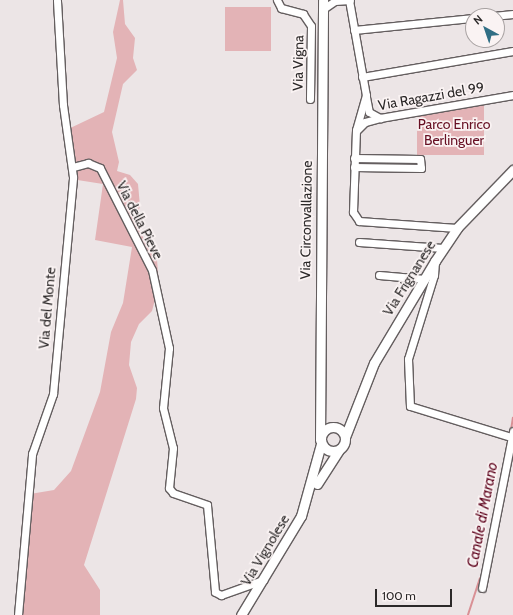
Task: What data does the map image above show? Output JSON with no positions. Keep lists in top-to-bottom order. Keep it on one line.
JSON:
{"streets":{"main road":["Via Circonvallazione","Via Frignanese","Via Vignolese"],"street":["Via Vigna","Via Ragazzi del 99","Via della Pieve","Via del Monte"]},"crossings":[["Via della Pieve","Via del Monte"],["Via della Pieve","Via Vignolese"],["Via Circonvallazione","Via Frignanese"],["Via Circonvallazione","Via Vignolese"]],"water":["Canale di Marano"],"parks":["Parco Enrico Berlinguer"],"scale_bar":"100 m","north":"top left"}
